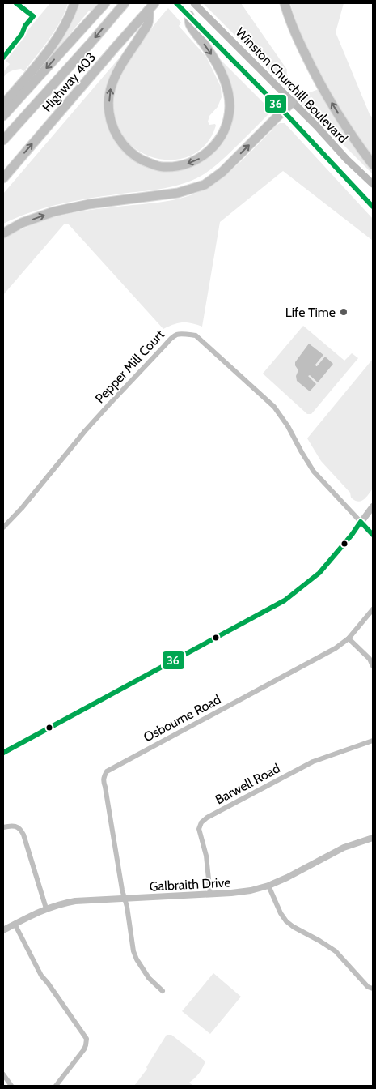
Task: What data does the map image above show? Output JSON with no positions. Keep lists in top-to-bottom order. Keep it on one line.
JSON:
{"streets":{"highway":["Highway 403"],"main road":["Winston Churchill Boulevard"],"street":["Pepper Mill Court","Osbourne Road","Barwell Road","Galbraith Drive"]},"crossings":[["Osbourne Road","Galbraith Drive"],["Barwell Road","Galbraith Drive"]],"places":["Life Time"],"lines":["transit line 36"]}
